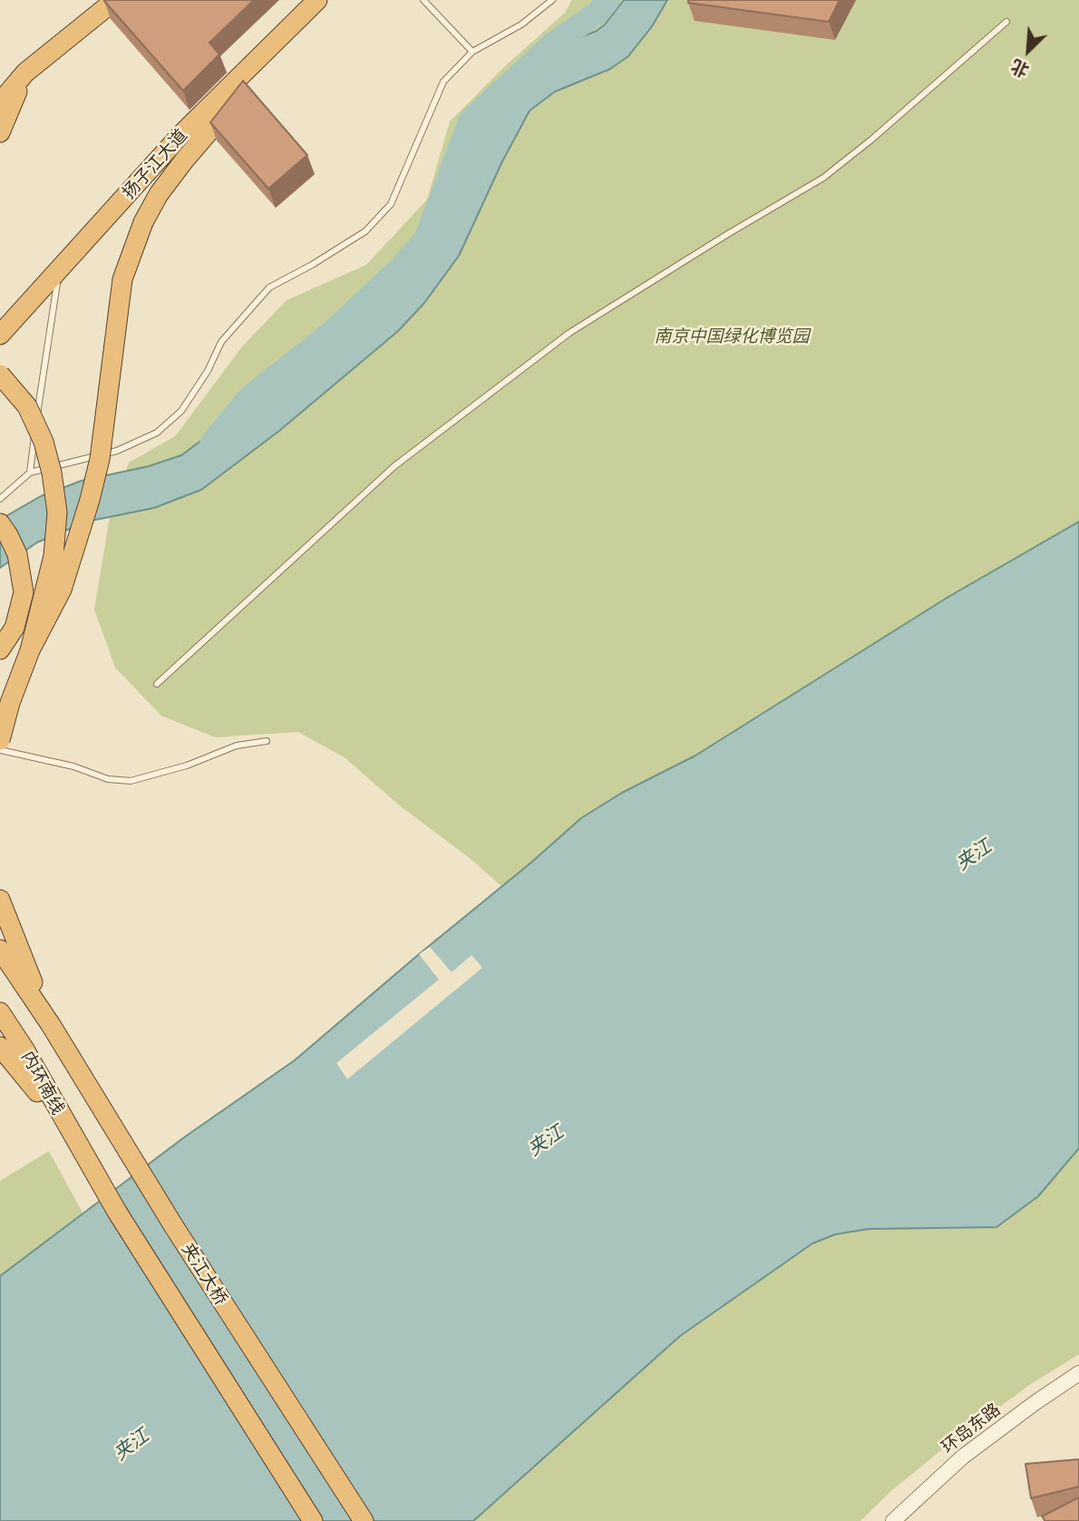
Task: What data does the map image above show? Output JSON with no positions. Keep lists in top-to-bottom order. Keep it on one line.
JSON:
{"streets":{"highway":["扬子江大道","内环南线","夹江大桥"],"street":["环岛东路"]},"water":["夹江"],"parks":["南京中国绿化博览园"],"north":"bottom left"}
